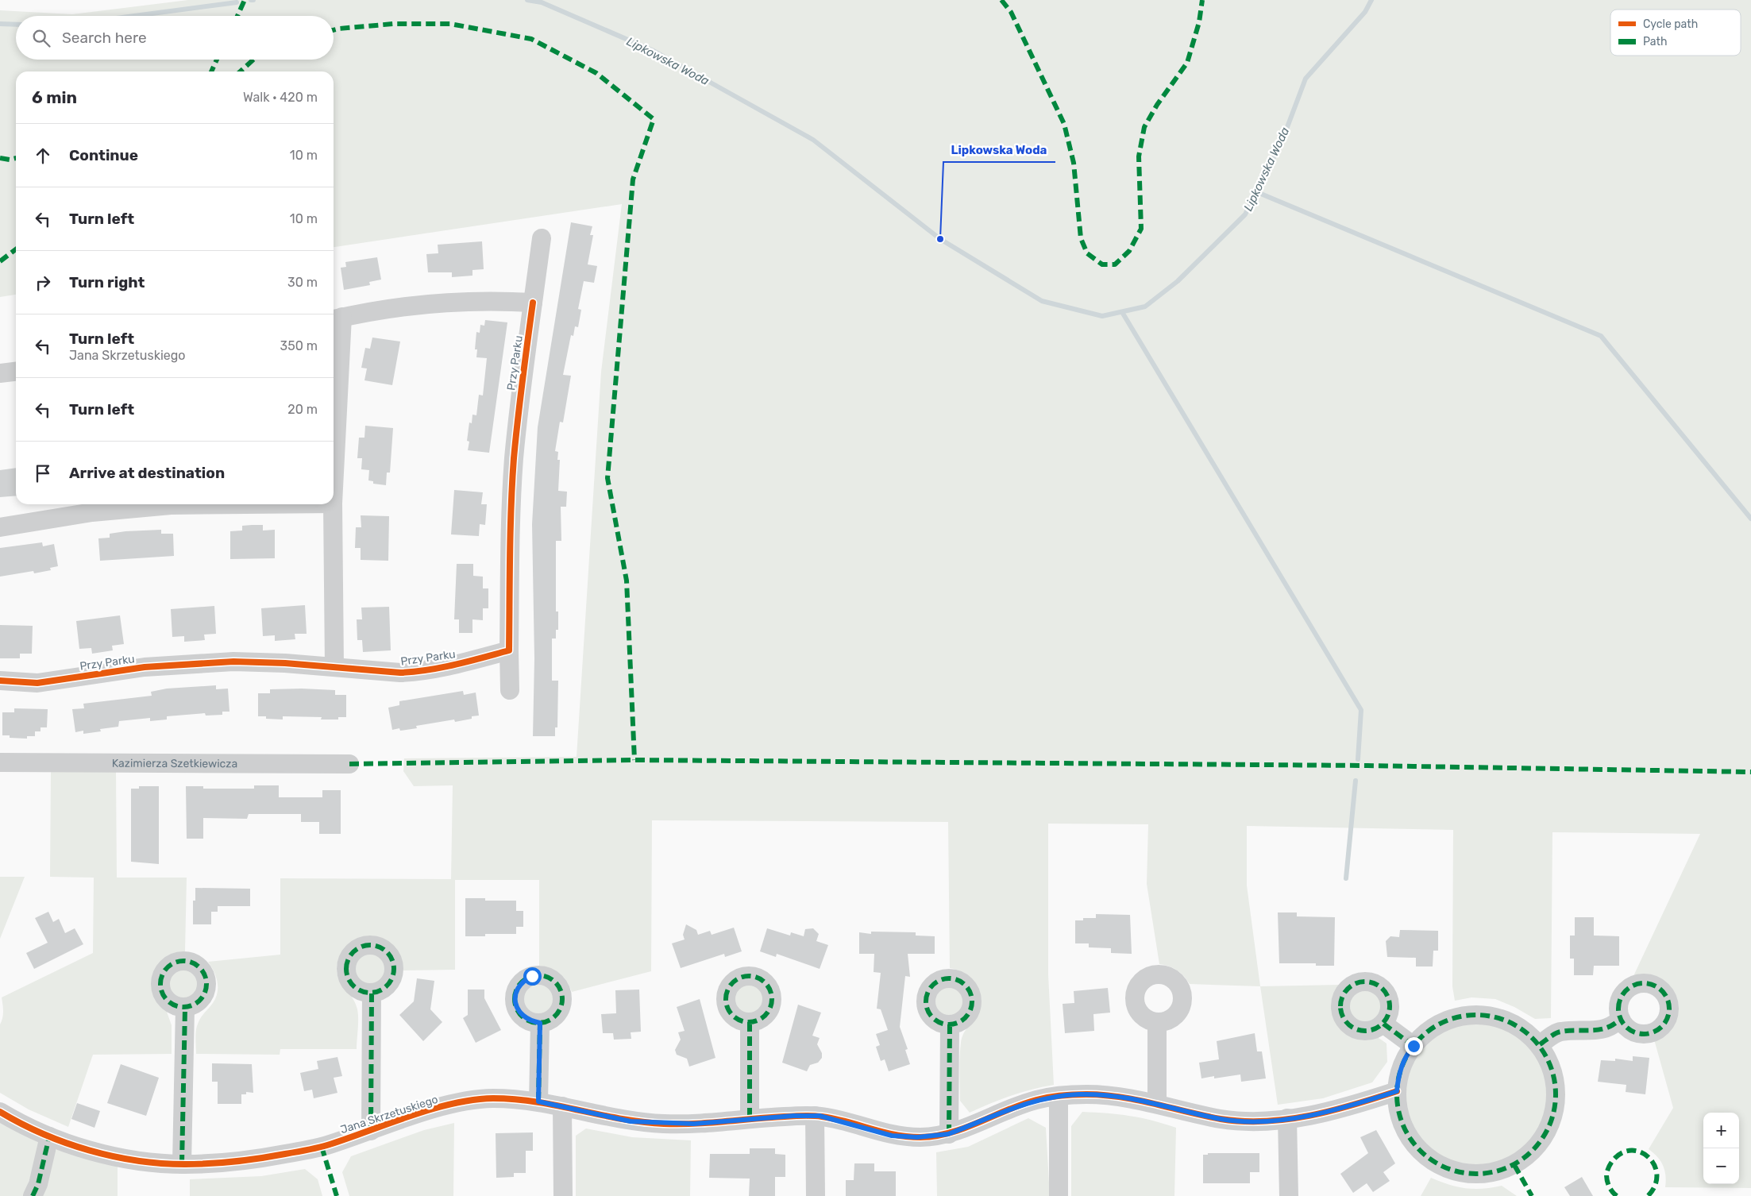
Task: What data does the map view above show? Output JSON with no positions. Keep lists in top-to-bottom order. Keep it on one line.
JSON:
{"streets":{"street":["Przy Parku","Kazimierza Szetkiewicza","Jana Skrzetuskiego"]},"water":["Lipkowska Woda"],"places":["Lipkowska Woda"],"legend":["Cycle path","Path"],"page":{"search":"Search here","heading":["6 min","Walk · 420 m"],"list":[["Continue","10 m"],["Turn left","10 m"],["Turn right","30 m"],["Turn left","Jana Skrzetuskiego","350 m"],["Turn left","20 m"],"Arrive at destination"],"map_buttons":["+","−"]}}
